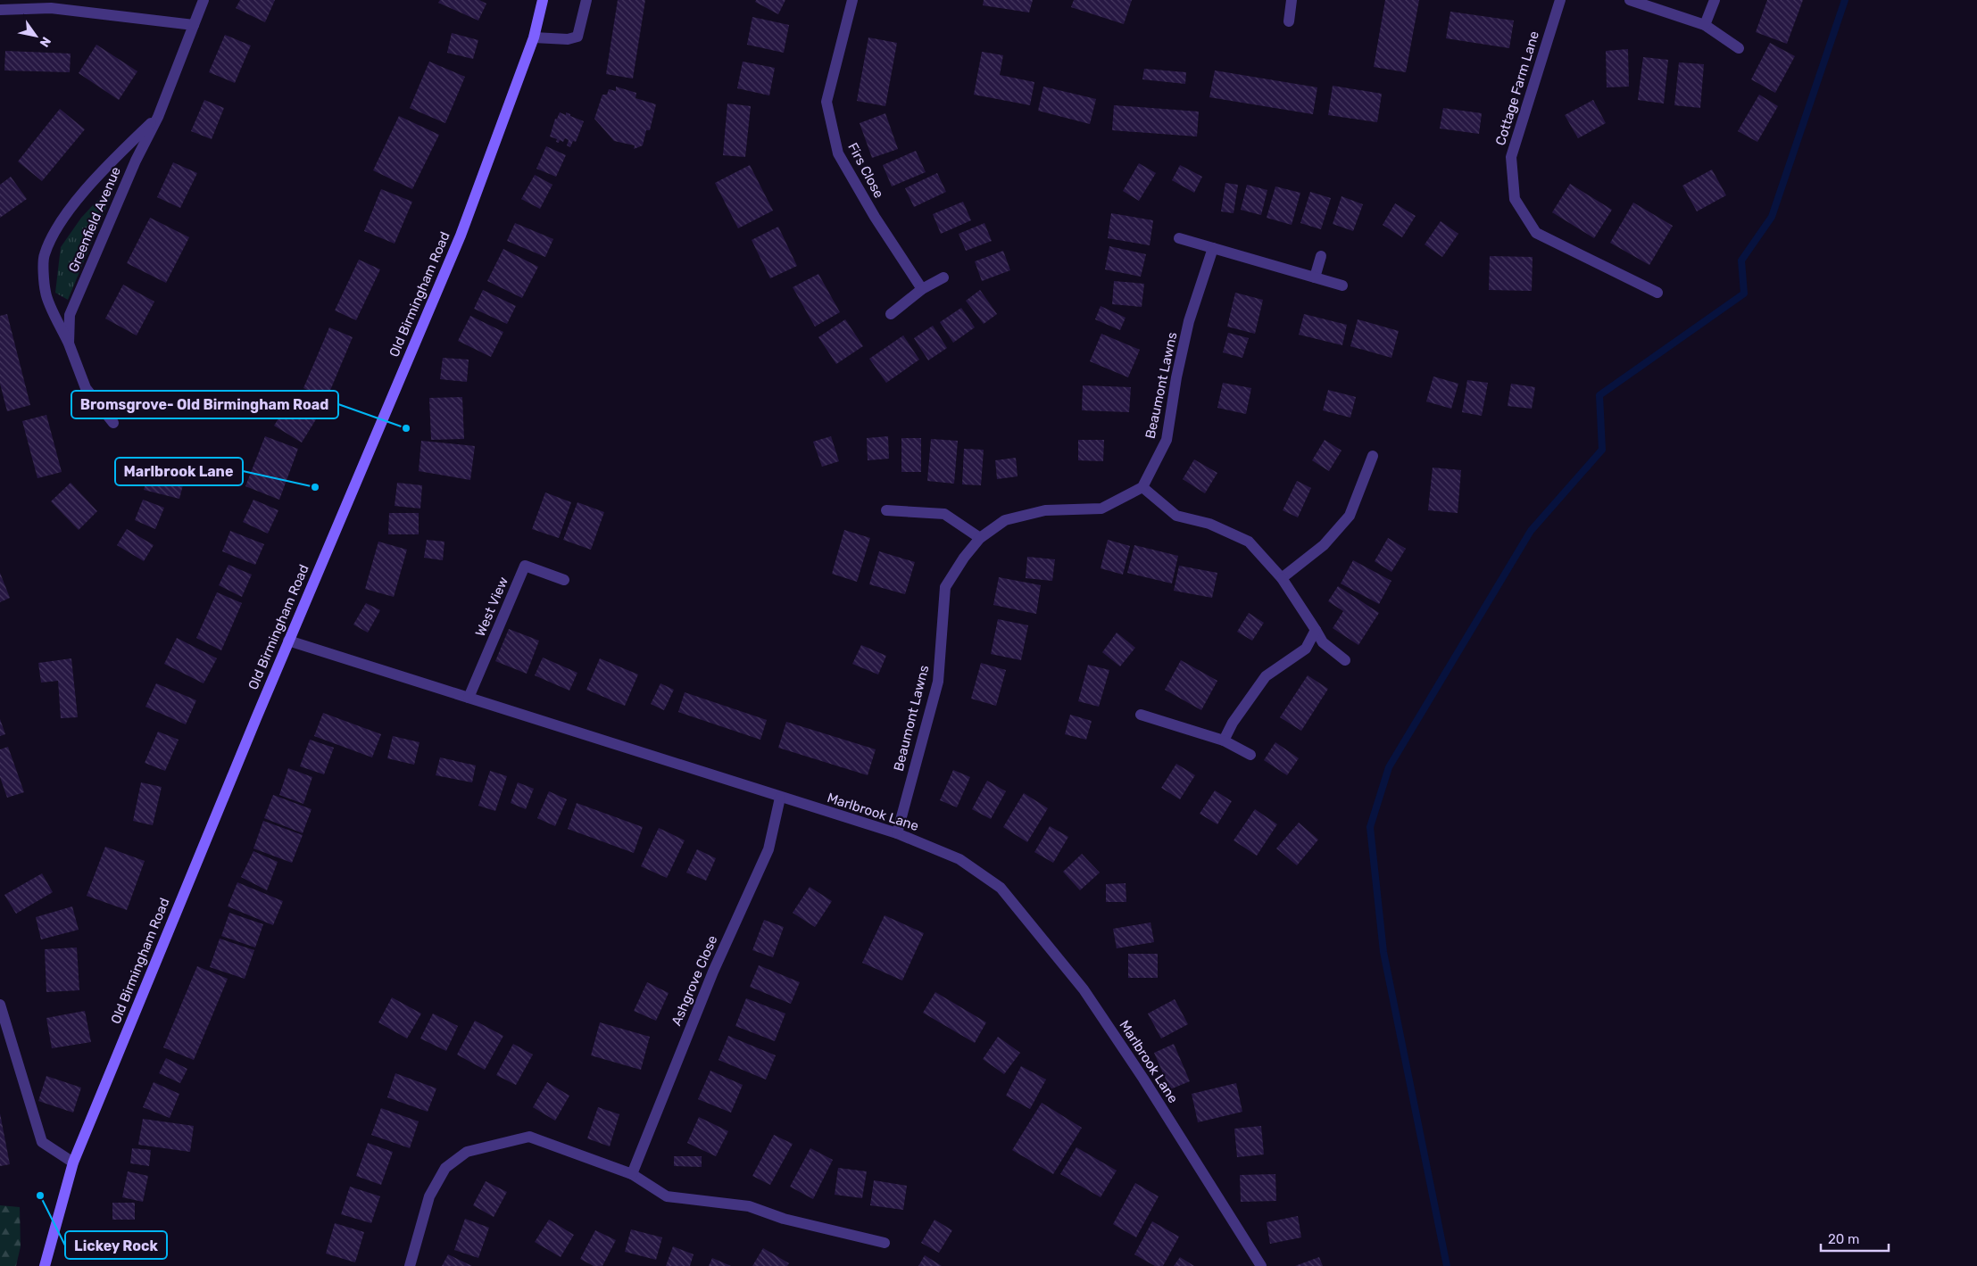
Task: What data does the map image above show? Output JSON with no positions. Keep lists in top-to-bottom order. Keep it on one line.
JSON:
{"streets":{"main road":["Old Birmingham Road"],"street":["Cottage Farm Lane","Firs Close","Greenfield Avenue","Beaumont Lawns","West View","Marlbrook Lane","Ashgrove Close"]},"crossings":[["Old Birmingham Road","Marlbrook Lane"],["Beaumont Lawns","Marlbrook Lane"],["West View","Marlbrook Lane"],["Marlbrook Lane","Ashgrove Close"]],"places":["Bromsgrove- Old Birmingham Road","Marlbrook Lane","Lickey Rock"],"scale_bar":"20 m","north":"bottom right"}
